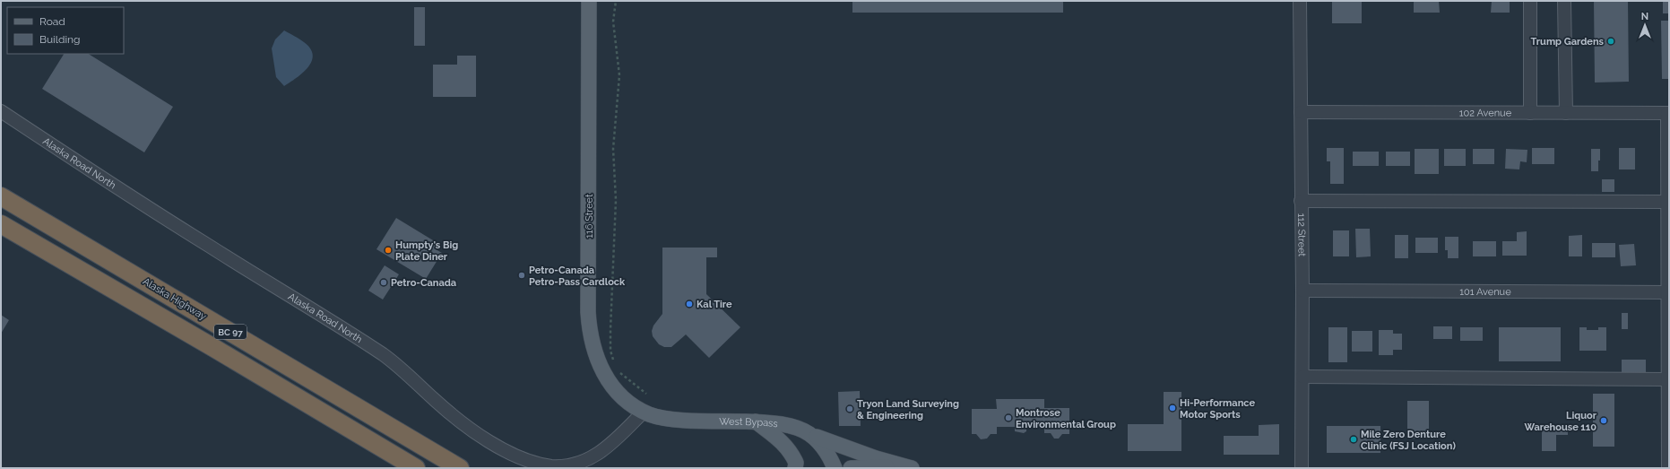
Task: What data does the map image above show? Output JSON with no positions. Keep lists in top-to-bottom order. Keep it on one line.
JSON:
{"streets":{"highway":["Alaska Highway","BC 97"],"main road":["116 Street","West Bypass"],"street":["102 Avenue","Alaska Road North","112 Street","101 Avenue"]},"crossings":[["102 Avenue","112 Street"],["Alaska Road North","116 Street"],["Alaska Road North","West Bypass"],["116 Street","West Bypass"],["112 Street","101 Avenue"]],"places":["Trump Gardens","Humpty's Big Plate Diner","Petro-Canada Petro-Pass Cardlock","Petro-Canada","Kal Tire","Hi-Performance Motor Sports","Tryon Land Surveying & Engineering","Montrose Environmental Group","Liquor Warehouse 110","Mile Zero Denture Clinic (FSJ Location)"],"legend":["Road","Building"],"north":"top"}
